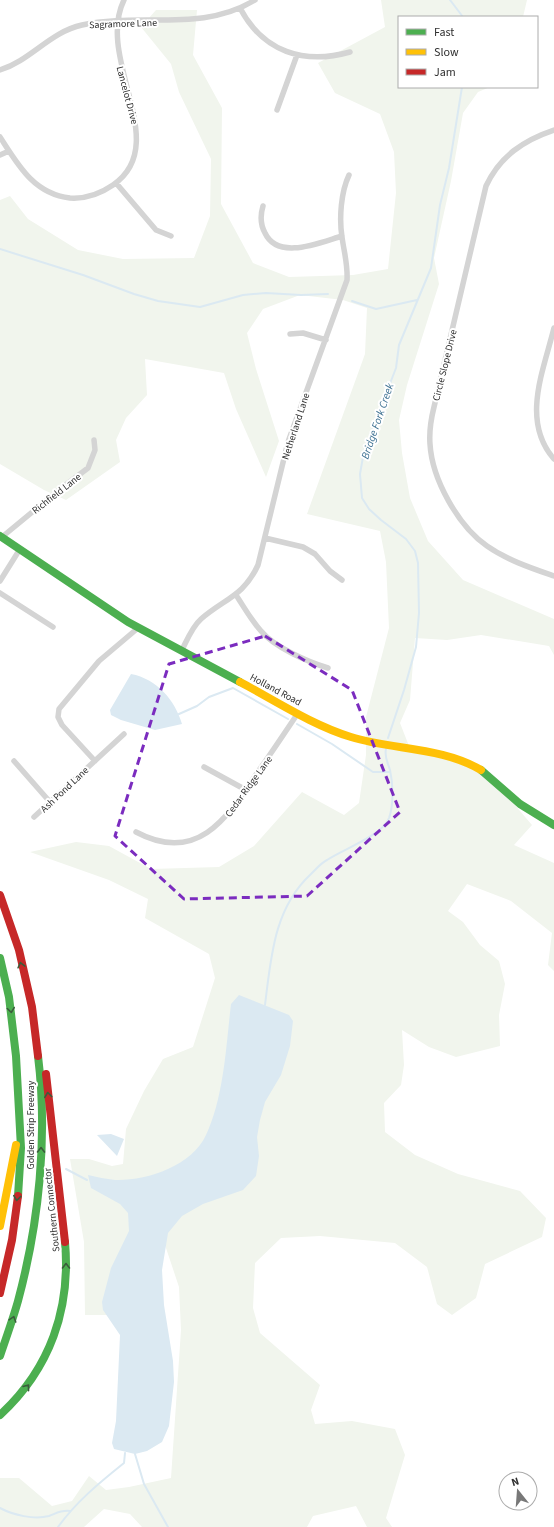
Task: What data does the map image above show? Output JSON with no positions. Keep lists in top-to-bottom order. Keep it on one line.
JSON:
{"streets":{"main road":["Holland Road","Golden Strip Freeway","Southern Connector"],"street":["Sagramore Lane","Lancelot Drive","Circle Slope Drive","Netherland Lane","Richfield Lane","Cedar Ridge Lane","Ash Pond Lane"]},"crossings":[["Sagramore Lane","Lancelot Drive"],["Netherland Lane","Holland Road"],["Richfield Lane","Holland Road"],["Holland Road","Cedar Ridge Lane"],["Golden Strip Freeway","Southern Connector"]],"one_way":["Southern Connector"],"water":["Bridge Fork Creek"],"legend":["Fast","Slow","Jam"],"north":"top"}
